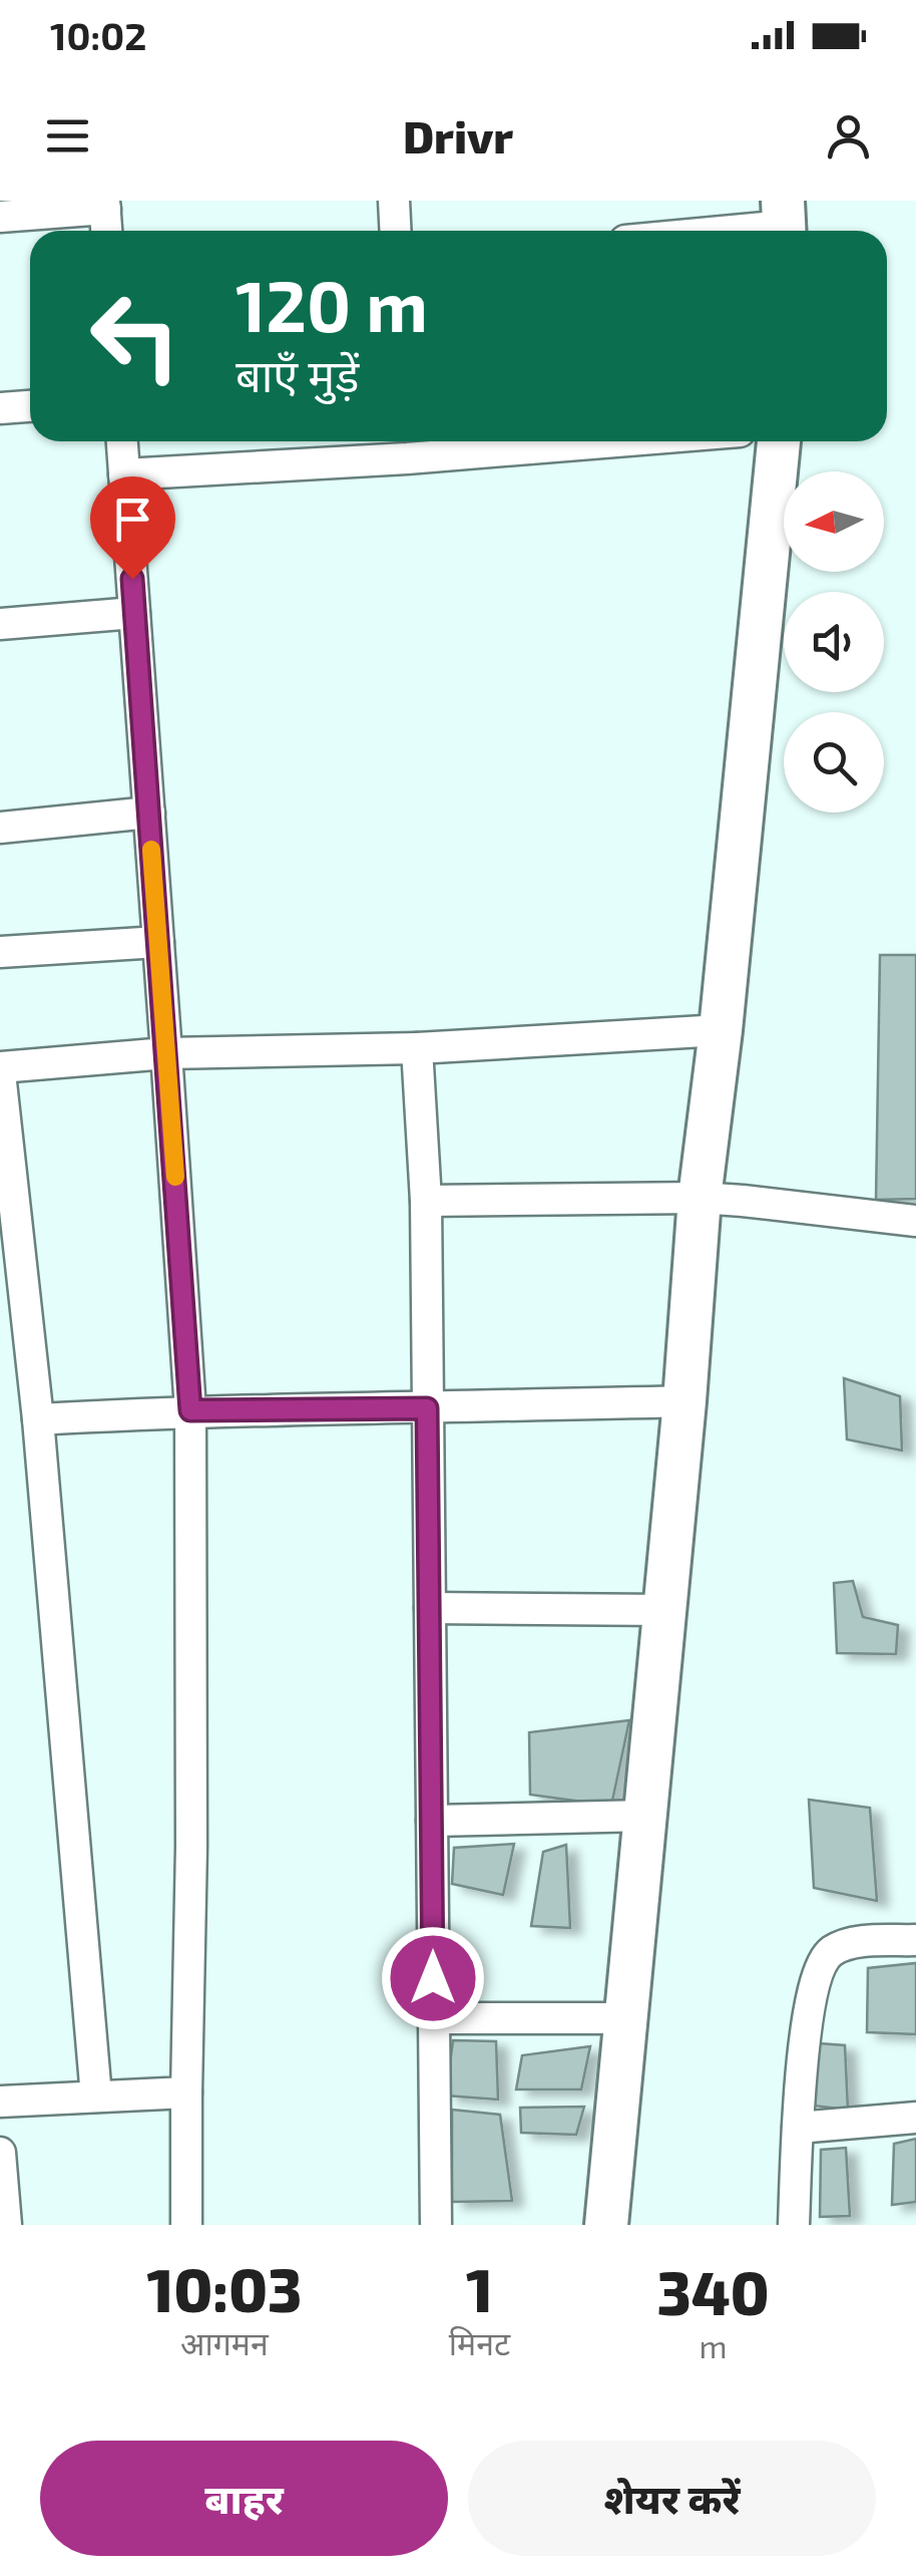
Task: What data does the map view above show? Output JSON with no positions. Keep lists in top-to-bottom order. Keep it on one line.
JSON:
{"north":"left","page":{"status":"10:02","header":"Drivr","turn":["120 m","बाएँ मुड़ें"],"eta":["10:03","आगमन","1","मिनट","340","m"],"buttons":["बाहर","शेयर करें"]}}
